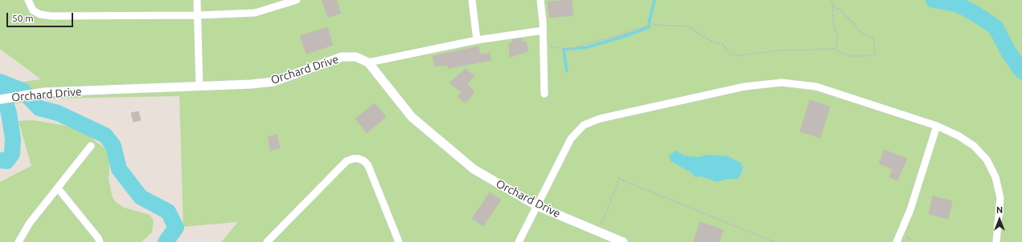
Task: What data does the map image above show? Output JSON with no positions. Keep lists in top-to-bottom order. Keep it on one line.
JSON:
{"streets":{"street":["Orchard Drive"]},"scale_bar":"50 m","north":"top"}
